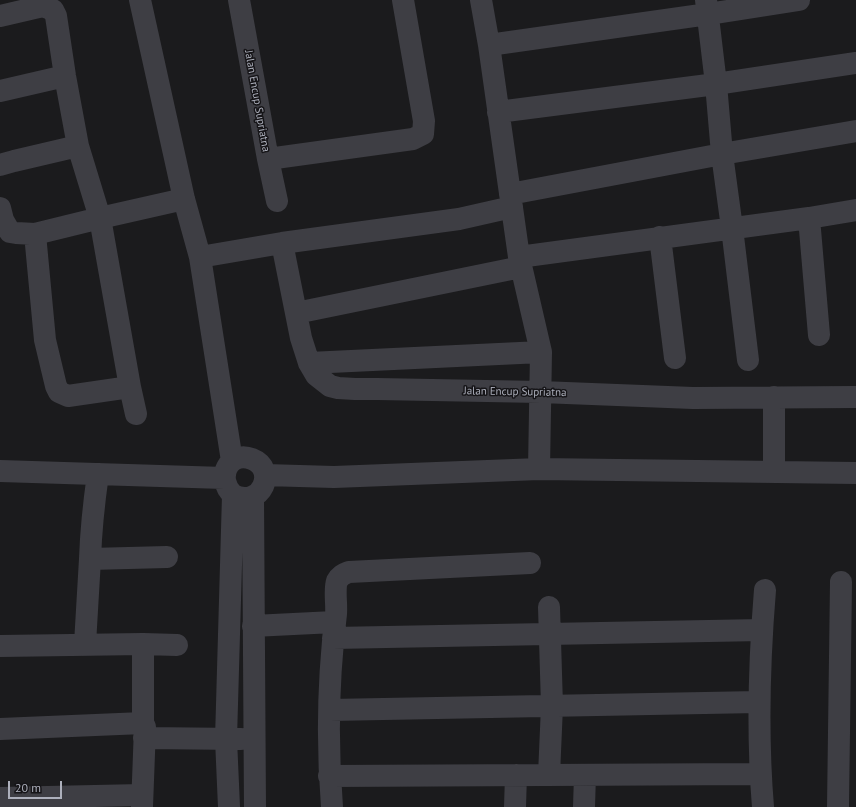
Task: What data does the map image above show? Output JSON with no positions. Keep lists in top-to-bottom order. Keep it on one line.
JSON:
{"streets":{"street":["Jalan Encup Supriatna"]},"scale_bar":"20 m"}
